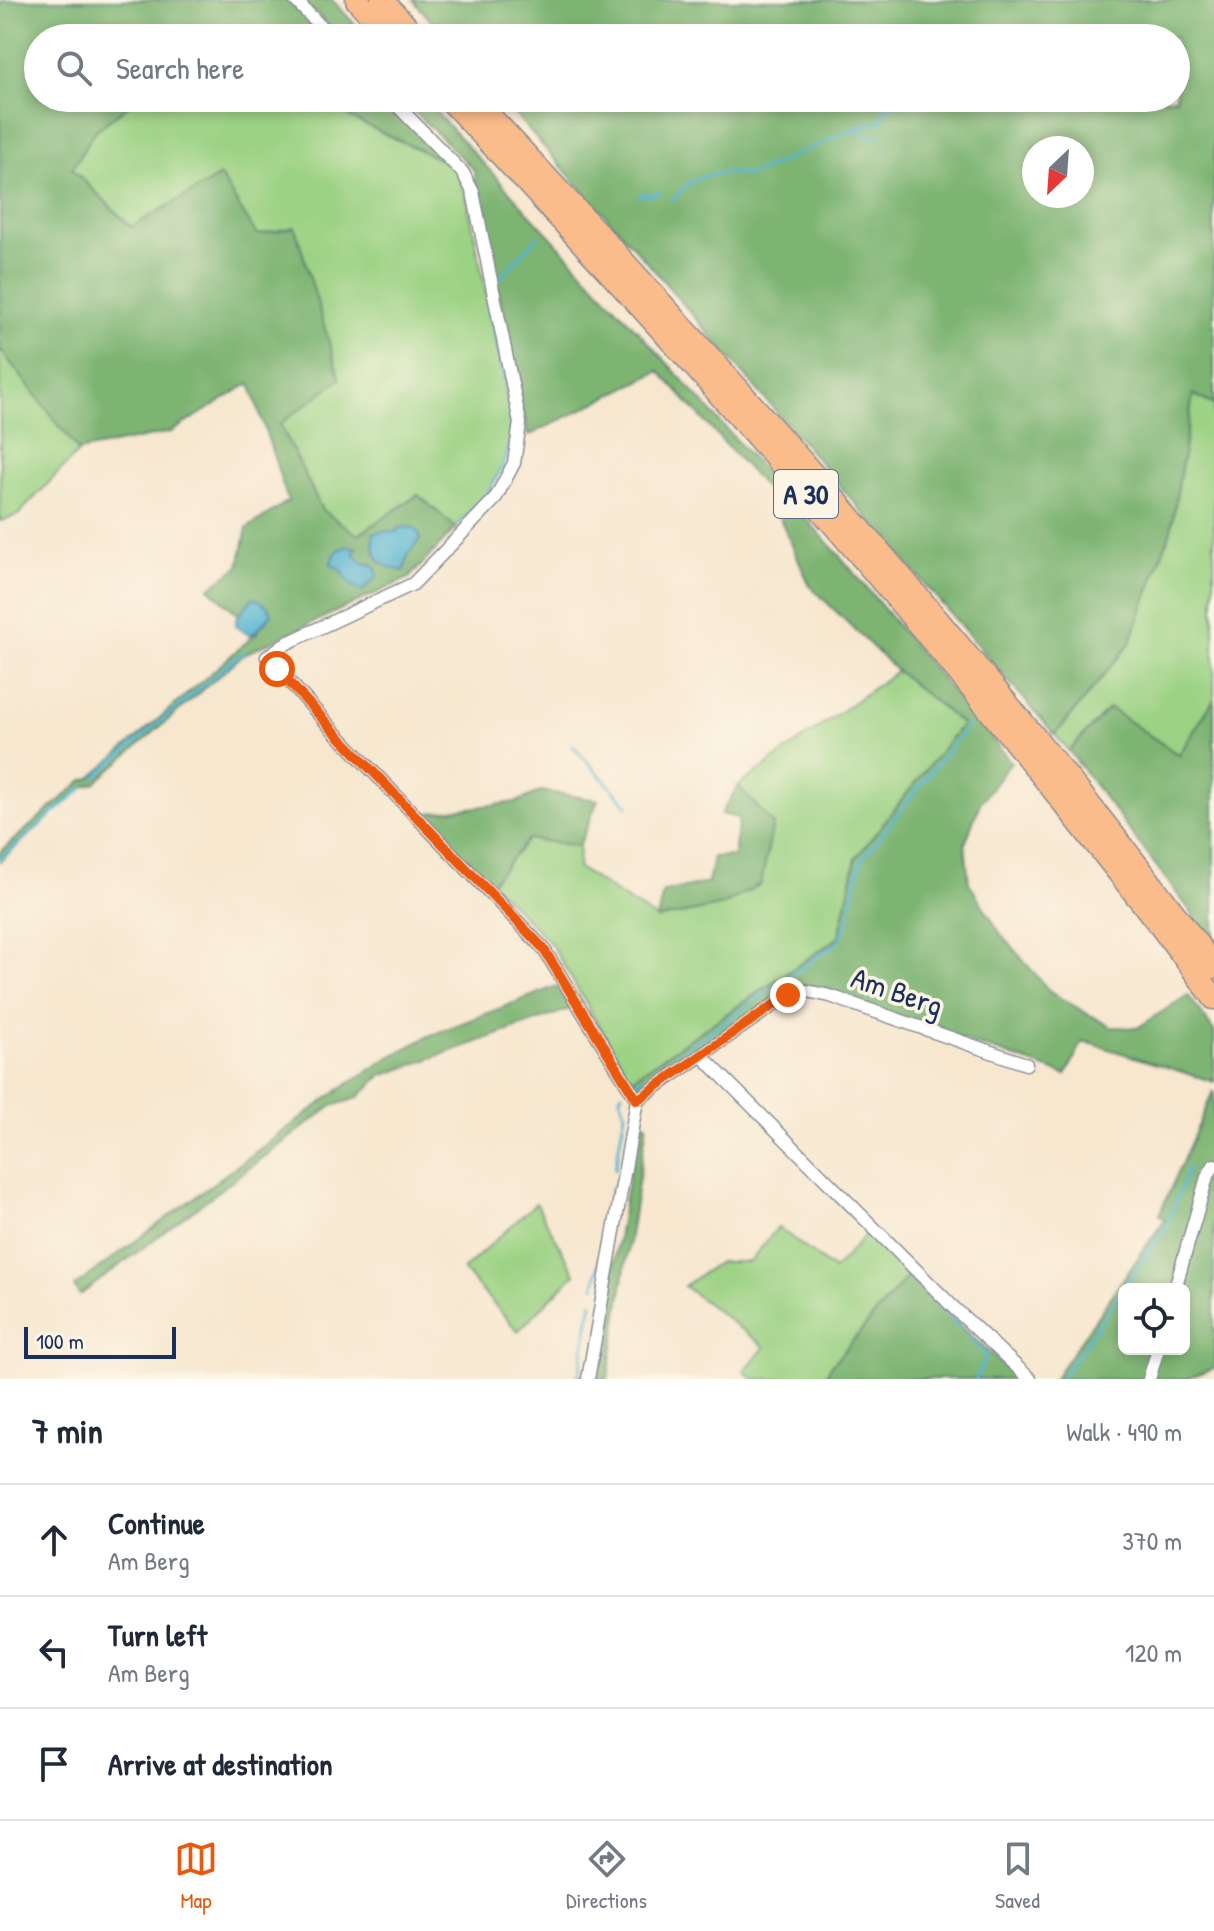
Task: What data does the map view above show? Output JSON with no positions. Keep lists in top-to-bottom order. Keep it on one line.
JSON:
{"streets":{"highway":["A 30"],"street":["Am Berg"]},"scale_bar":"100 m","north":"bottom left","page":{"search":"Search here","scale":"100 m","heading":["7 min","Walk · 490 m"],"list":[["Continue","Am Berg","370 m"],["Turn left","Am Berg","120 m"],"Arrive at destination"],"nav":["Map","Directions","Saved"]}}
